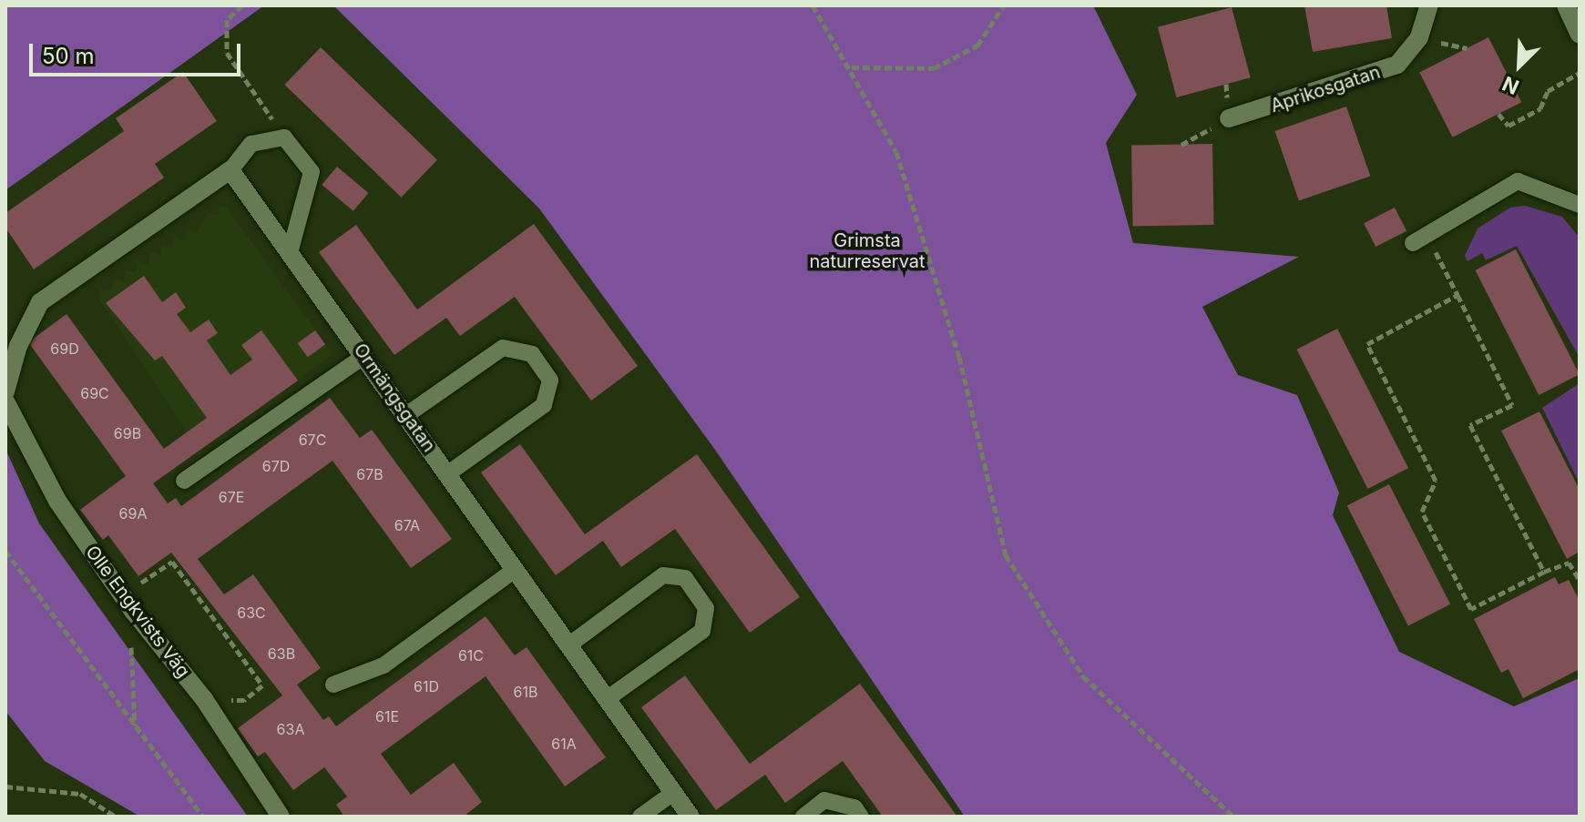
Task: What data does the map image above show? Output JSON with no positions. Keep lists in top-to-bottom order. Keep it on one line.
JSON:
{"streets":{"street":["Aprikosgatan","Ormängsgatan","Olle Engkvists Väg"]},"parks":["Grimsta naturreservat"],"house_numbers":["69D","69C","69B","67C","67D","67B","67E","69A","67A","63C","63B","61C","61D","61B","61E","63A","61A"],"scale_bar":"50 m","north":"bottom left"}
